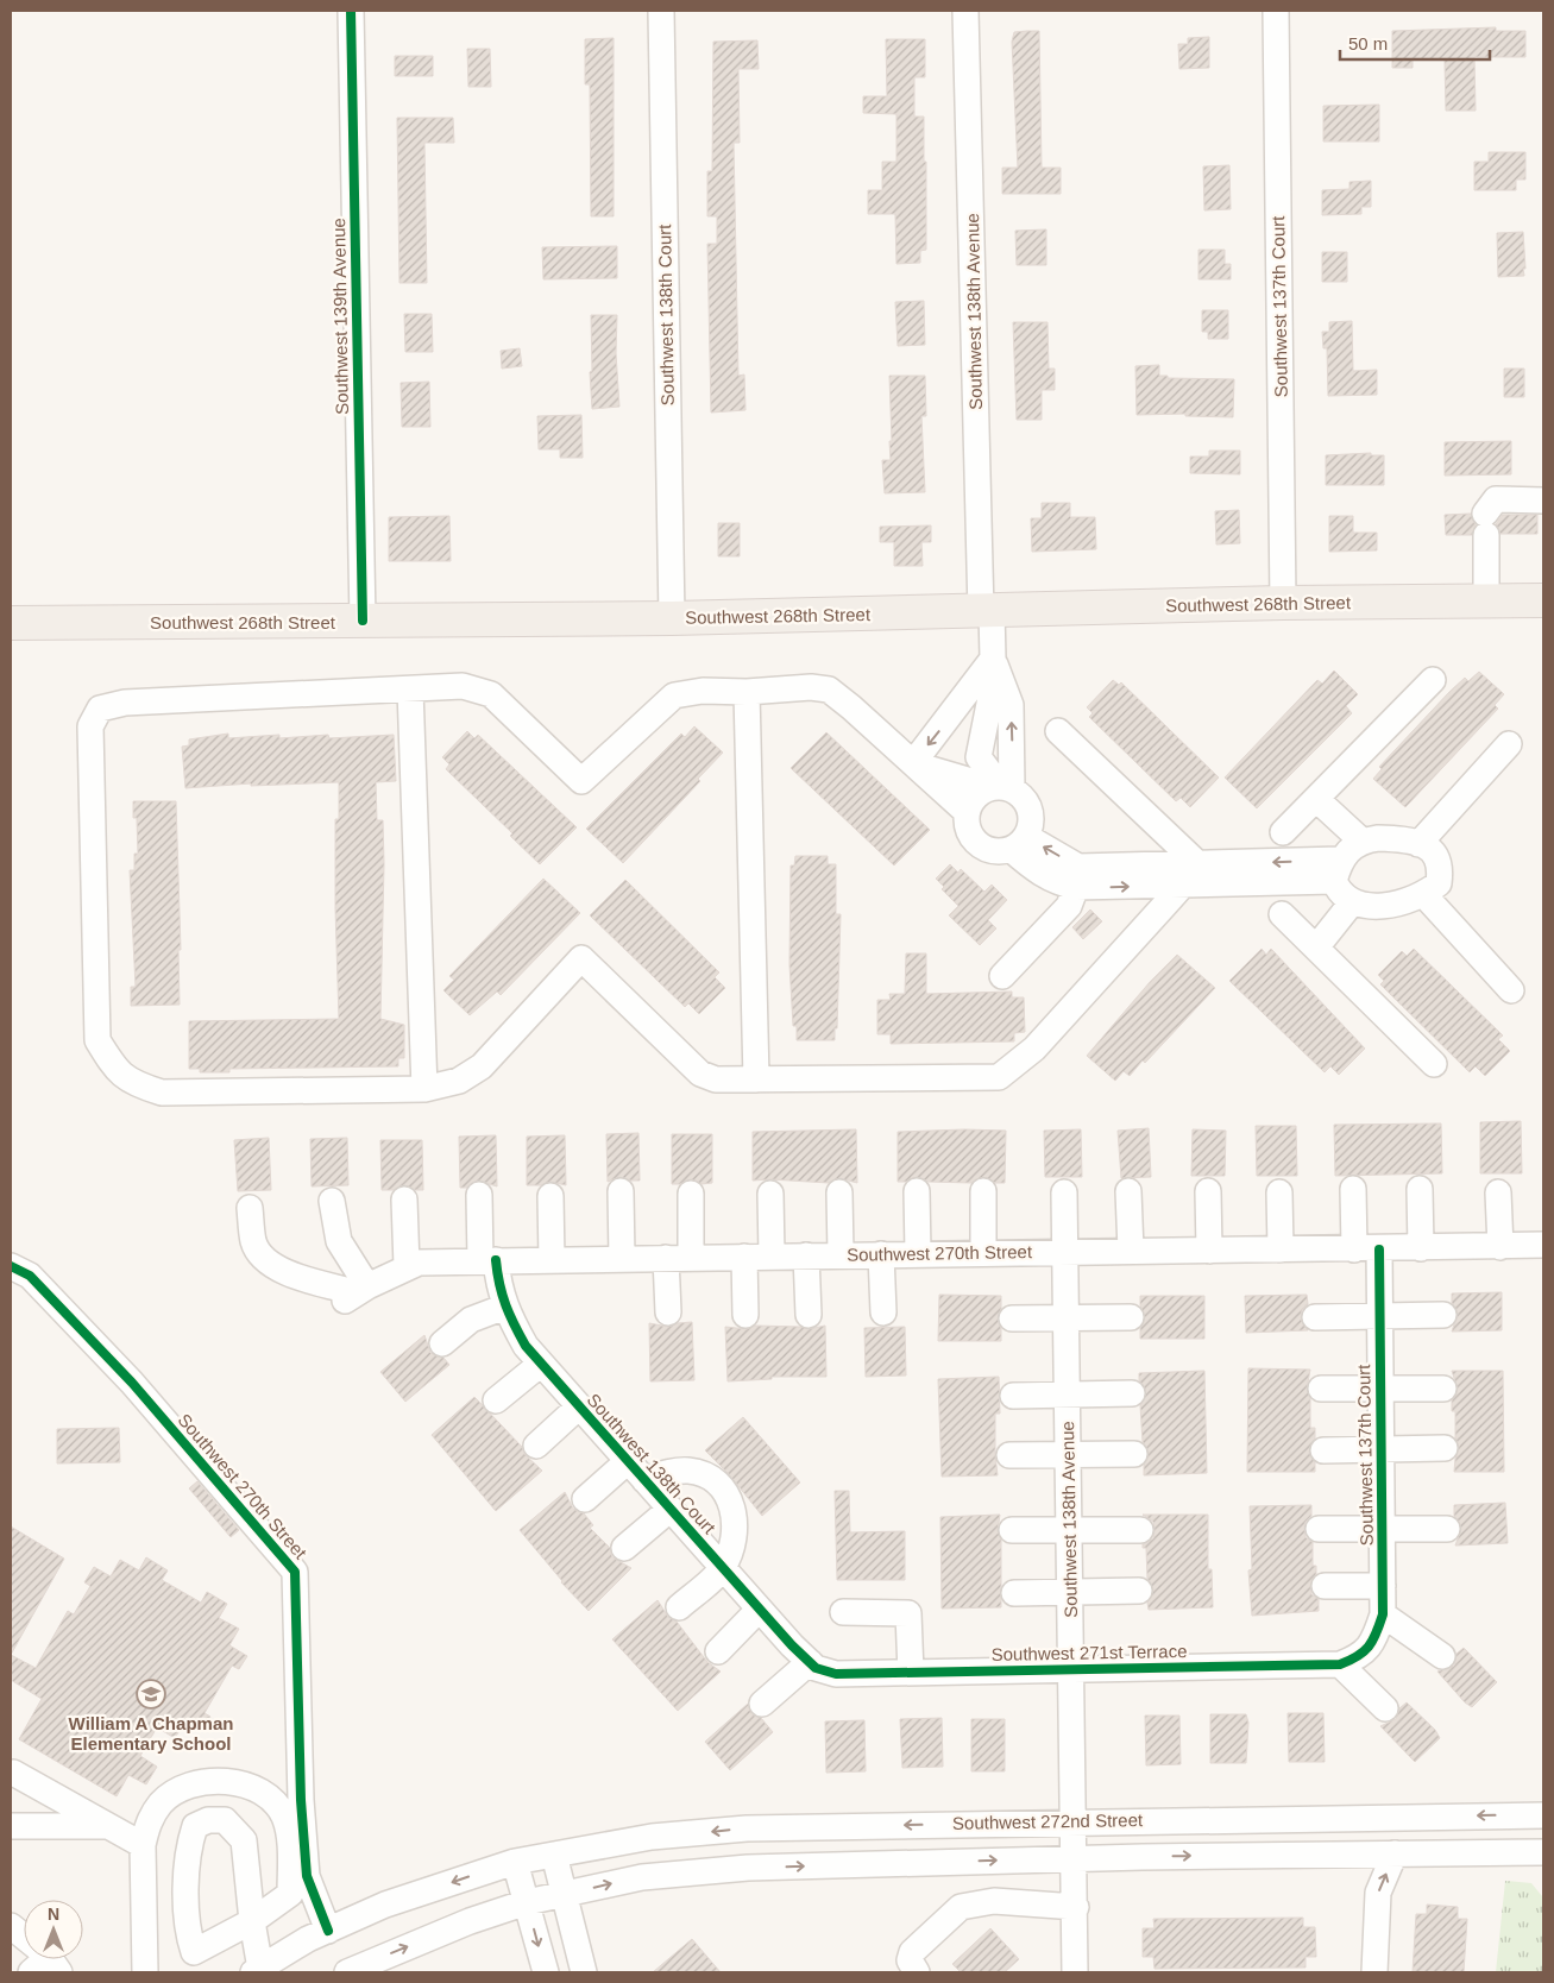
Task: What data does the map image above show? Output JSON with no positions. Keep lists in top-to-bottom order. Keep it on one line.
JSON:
{"streets":{"main road":["Southwest 268th Street"],"street":["Southwest 137th Court","Southwest 138th Avenue","Southwest 138th Court","Southwest 139th Avenue","Southwest 270th Street","Southwest 271st Terrace","Southwest 272nd Street"]},"crossings":[["Southwest 137th Court","Southwest 268th Street"],["Southwest 137th Court","Southwest 270th Street"],["Southwest 137th Court","Southwest 271st Terrace"],["Southwest 138th Avenue","Southwest 268th Street"],["Southwest 138th Avenue","Southwest 270th Street"],["Southwest 138th Avenue","Southwest 271st Terrace"],["Southwest 138th Avenue","Southwest 272nd Street"],["Southwest 138th Court","Southwest 268th Street"],["Southwest 138th Court","Southwest 270th Street"],["Southwest 138th Court","Southwest 271st Terrace"],["Southwest 139th Avenue","Southwest 268th Street"],["Southwest 270th Street","Southwest 272nd Street"]],"places":{"school or university":["William A Chapman Elementary School"]},"scale_bar":"50 m","north":"top"}
